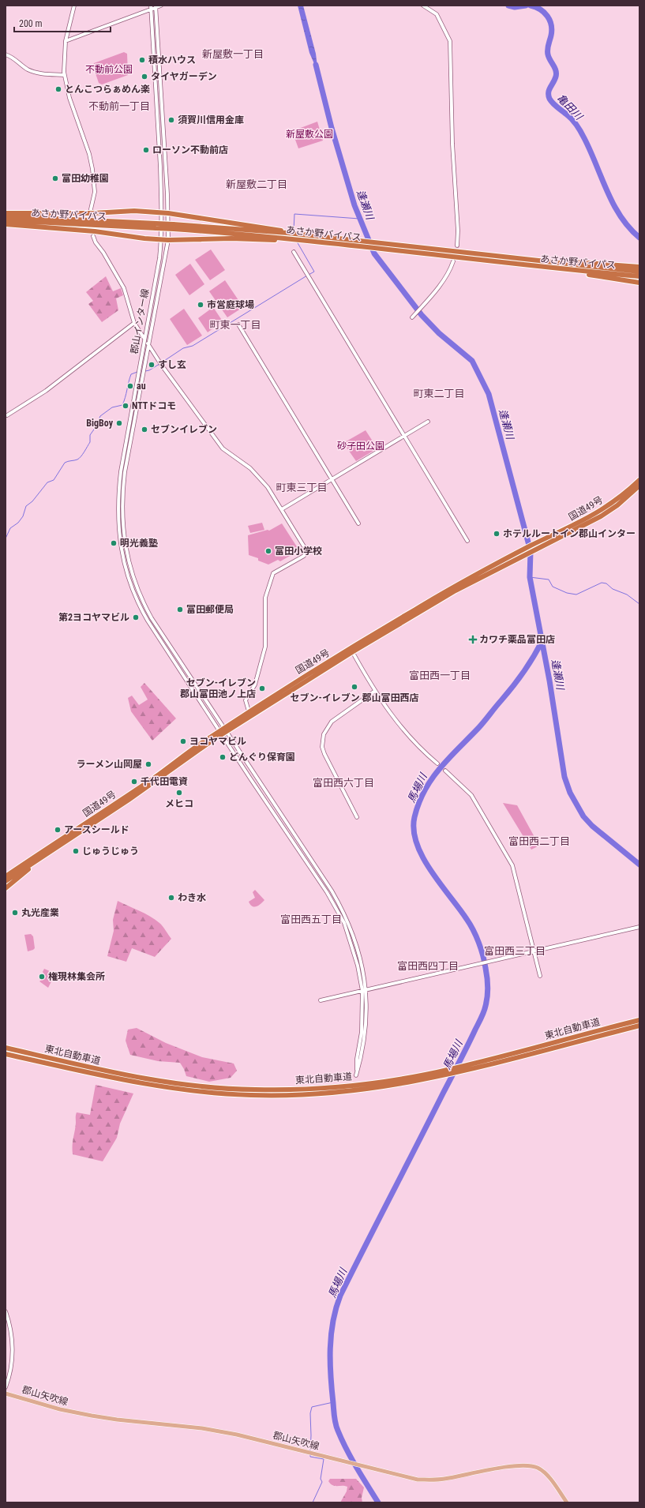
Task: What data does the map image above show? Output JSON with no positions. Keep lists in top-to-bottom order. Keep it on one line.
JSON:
{"streets":{"highway":["あさか野バイパス","国道49号","東北自動車道"],"main road":["郡山矢吹線"],"street":["郡山インター線"]},"crossings":[["郡山インター線","国道49号"]],"districts":["新屋敷一丁目","不動前一丁目","新屋敷二丁目","町東一丁目","町東二丁目","町東三丁目","富田西一丁目","富田西六丁目","富田西二丁目","富田西五丁目","富田西三丁目","富田西四丁目"],"water":["亀田川","逢瀬川","馬場川"],"parks":["不動前公園","新屋敷公園","砂子田公園"],"places":{"other":["積水ハウス","タイヤガーデン","とんこつらぁめん楽","須賀川信用金庫","ローソン不動前店","富田幼稚園","市営庭球場","すし玄","au","NTTドコモ","BigBoy","セブンイレブン","ホテルルートイン郡山インター","明光義塾","富田小学校","富田郵便局","第2ヨコヤマビル","セブン-イレブン 郡山富田西店","セブン-イレブン 郡山富田池ノ上店","ヨコヤマビル","どんぐり保育園","ラーメン山岡屋","千代田電資","メヒコ","アースシールド","じゅうじゅう","わき水","丸光産業","権現林集会所"],"health":["カワチ薬品富田店"]},"scale_bar":"200 m"}
